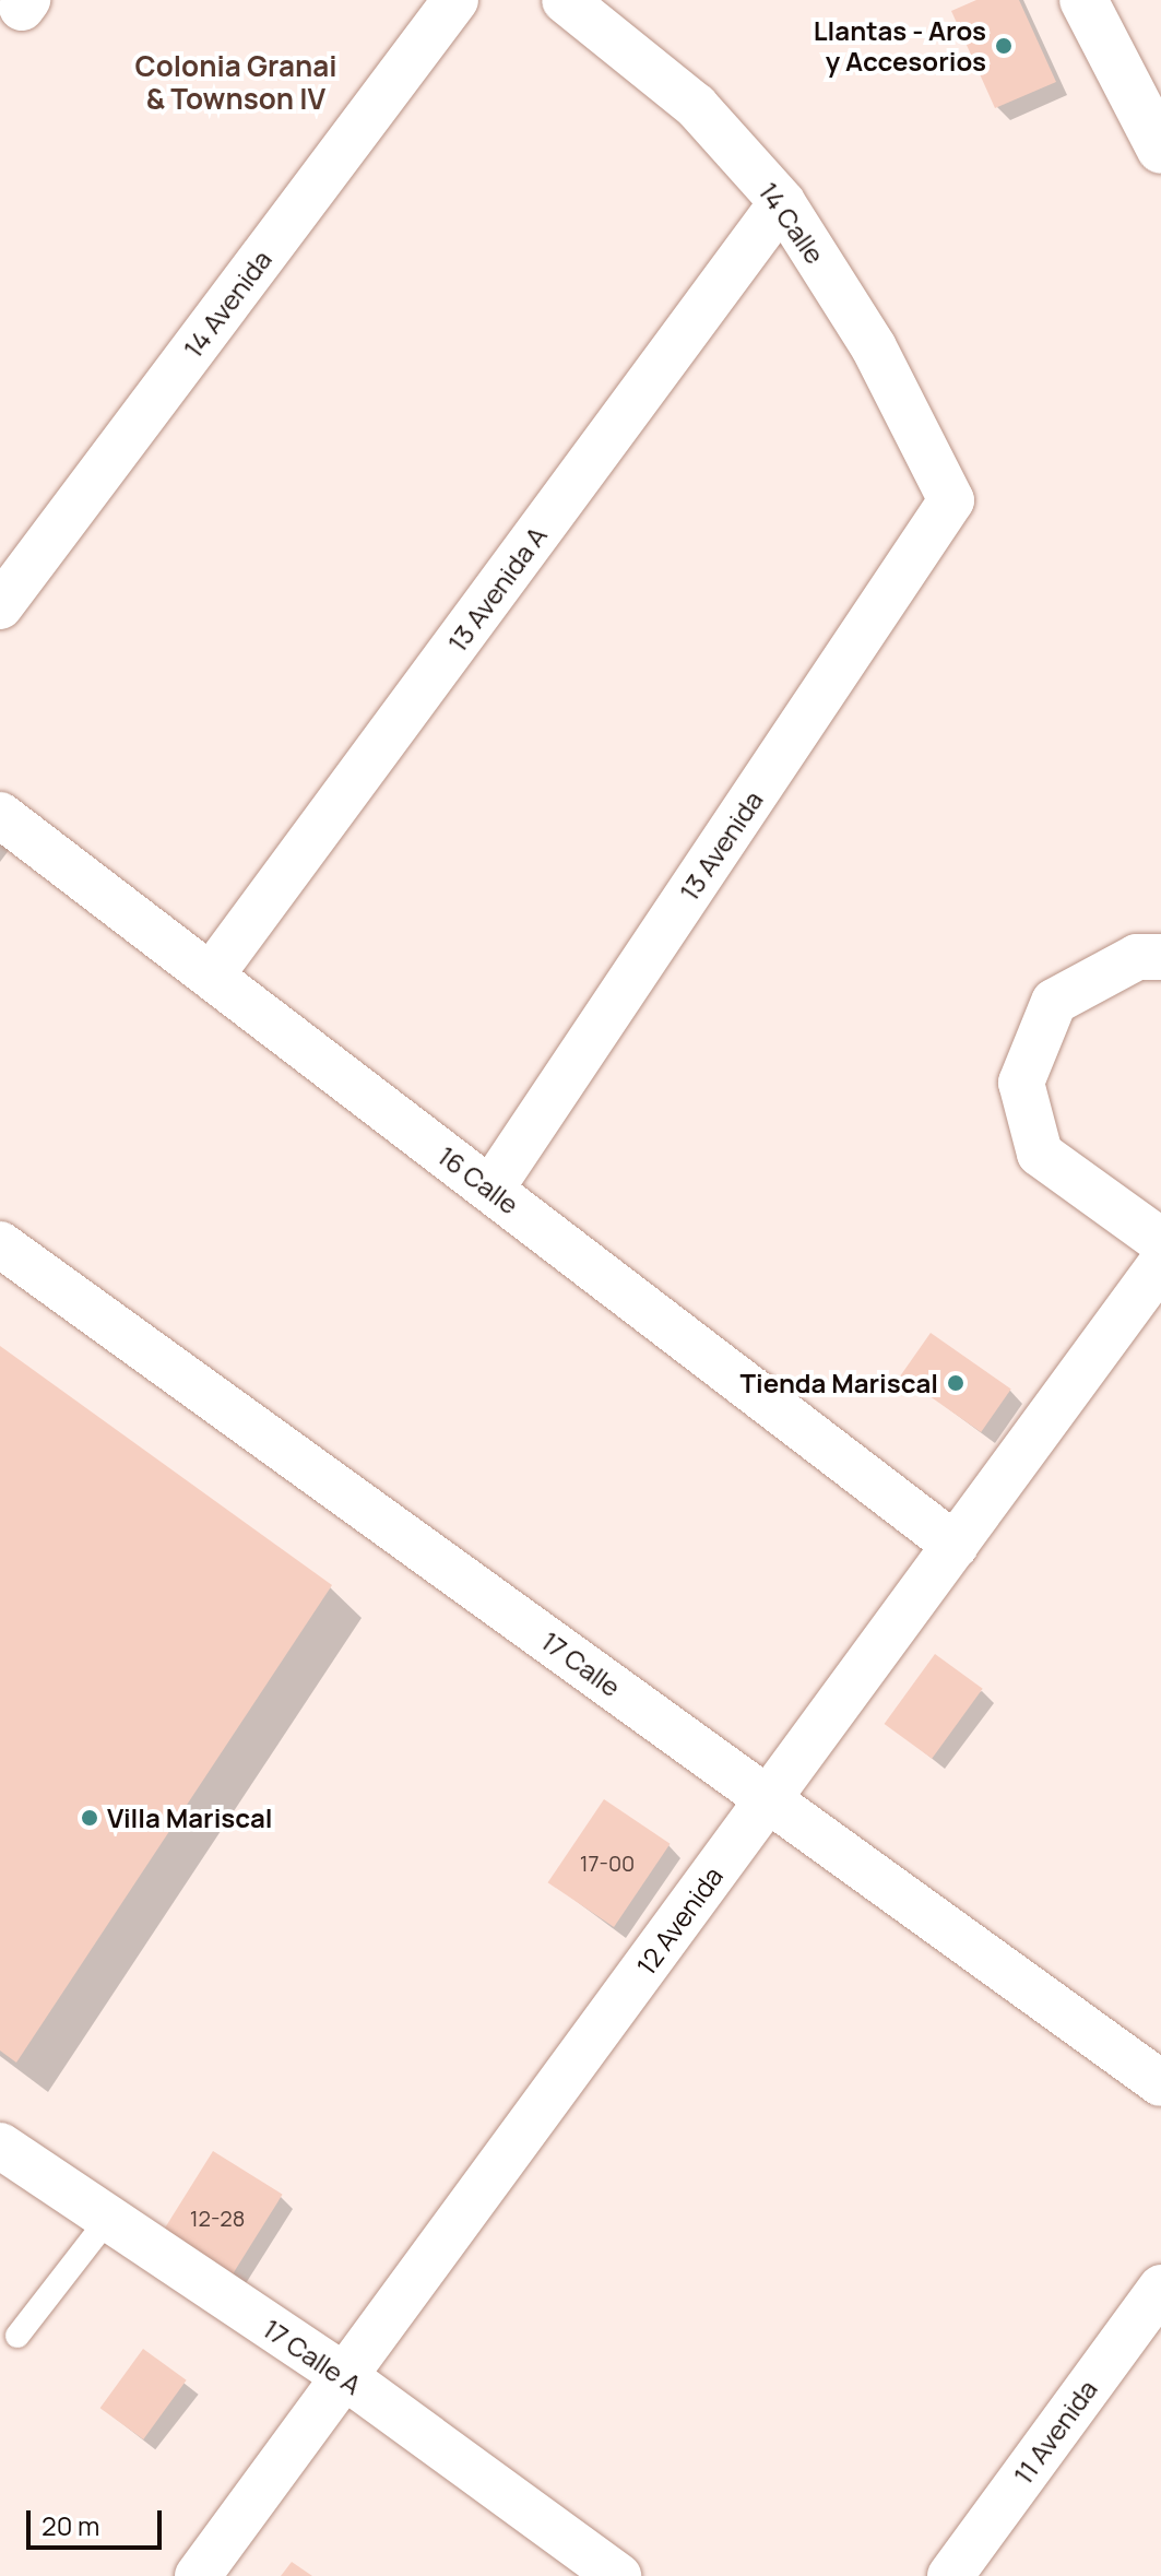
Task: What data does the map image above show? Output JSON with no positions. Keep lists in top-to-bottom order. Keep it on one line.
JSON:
{"streets":{"street":["14 Calle","14 Avenida","13 Avenida A","13 Avenida","16 Calle","17 Calle","12 Avenida","17 Calle A","11 Avenida"]},"crossings":[["14 Calle","13 Avenida A"],["14 Calle","13 Avenida"],["13 Avenida A","16 Calle"],["13 Avenida","16 Calle"],["16 Calle","12 Avenida"],["17 Calle","12 Avenida"],["12 Avenida","17 Calle A"]],"districts":["Colonia Granai & Townson IV"],"places":["Llantas - Aros y Accesorios","Tienda Mariscal","Villa Mariscal"],"house_numbers":["17-00","12-28"],"scale_bar":"20 m"}
